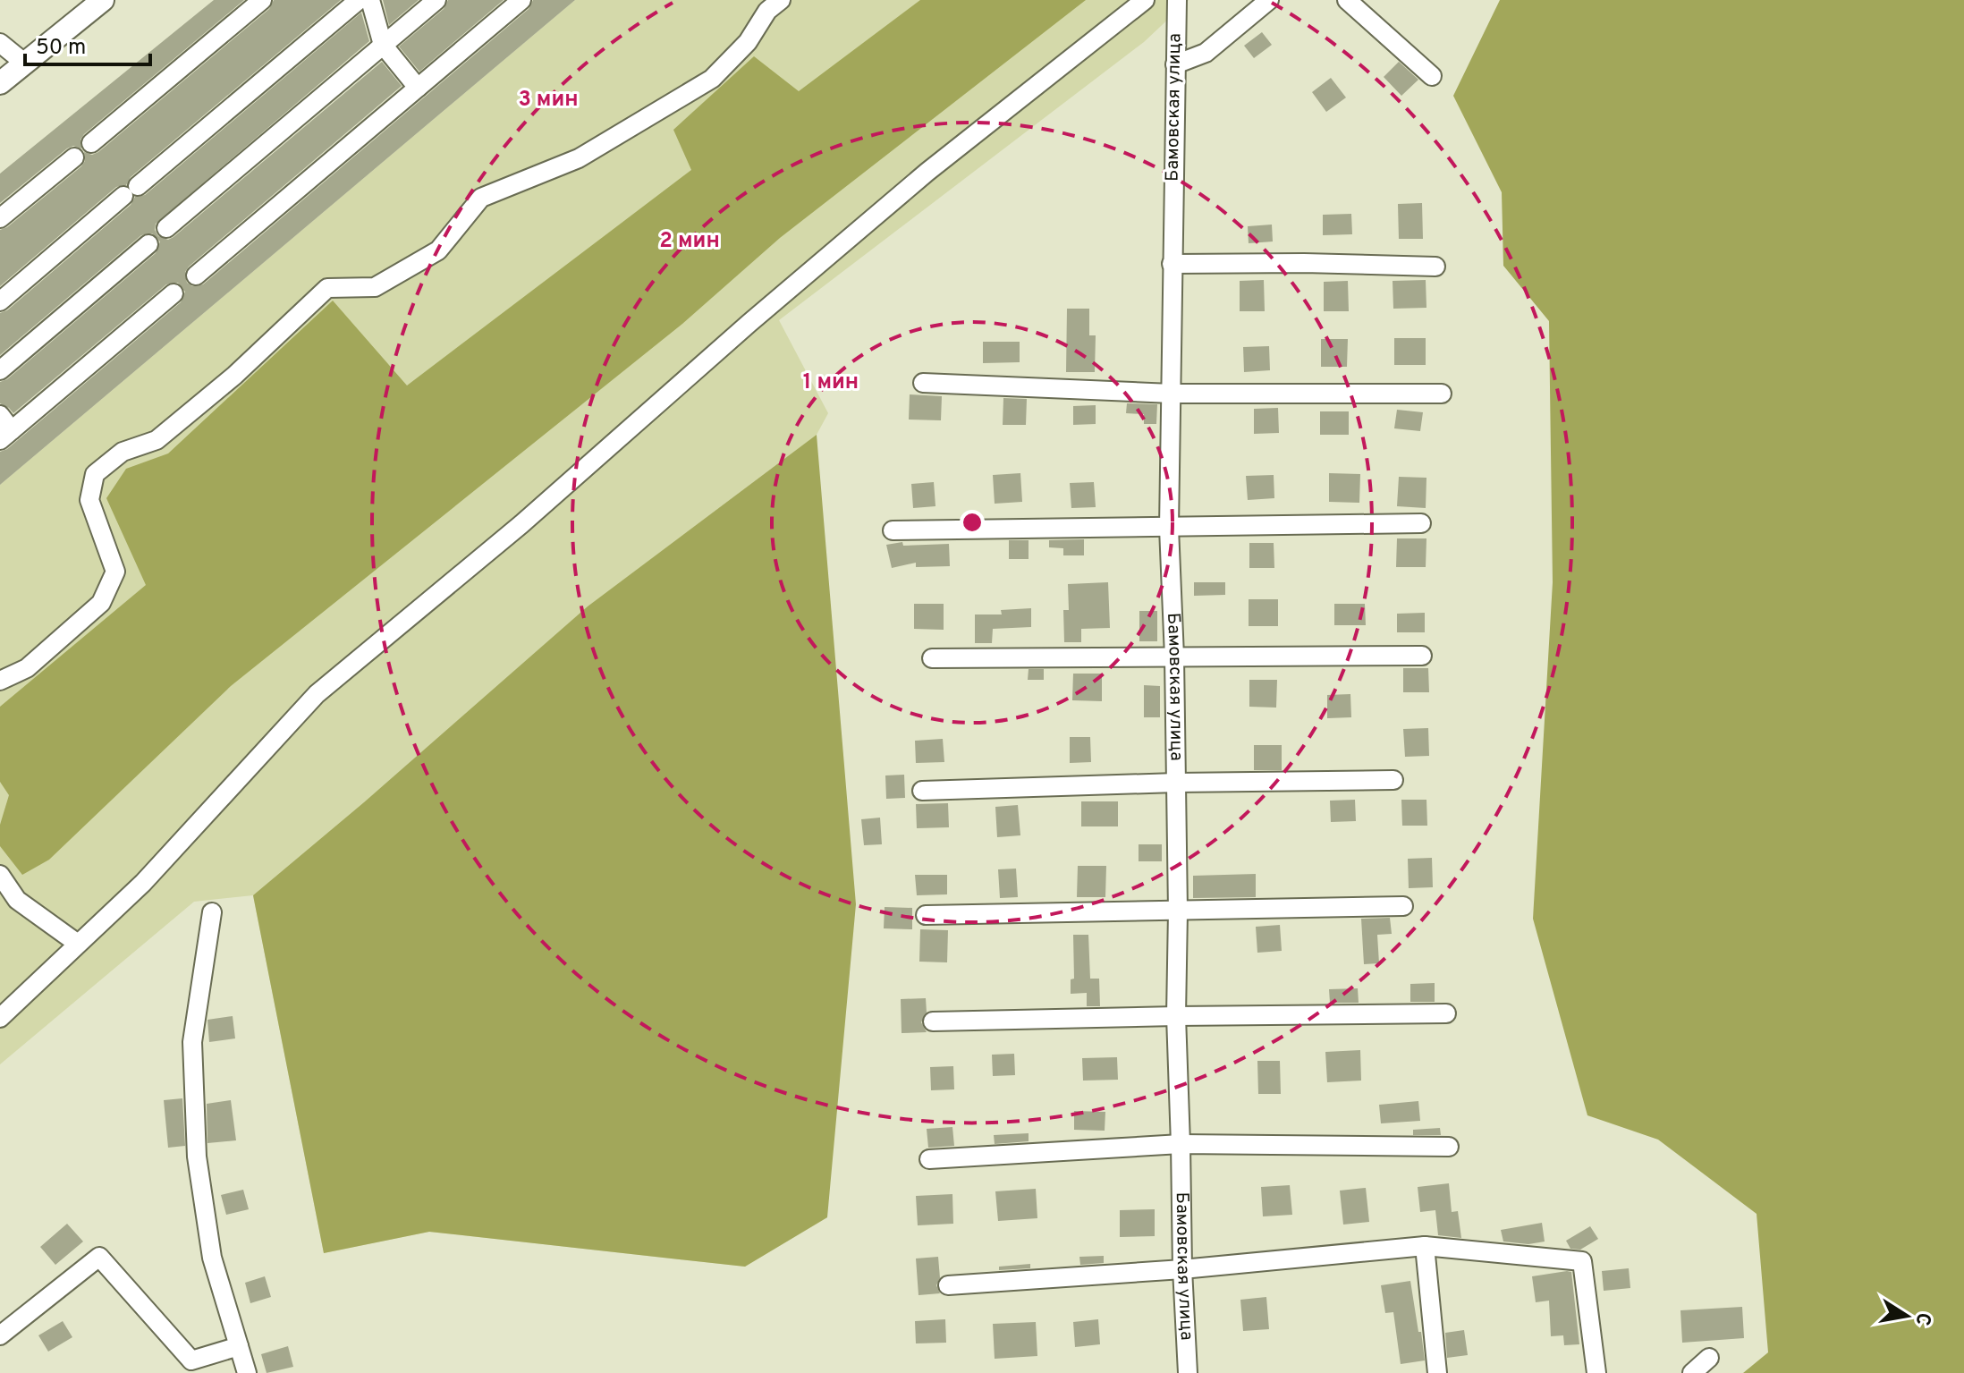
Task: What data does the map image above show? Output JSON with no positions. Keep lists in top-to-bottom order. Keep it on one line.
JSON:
{"streets":{"street":["Бамовская улица"]},"scale_bar":"50 m","north":"right","rings":["3 мин","2 мин","1 мин"]}
